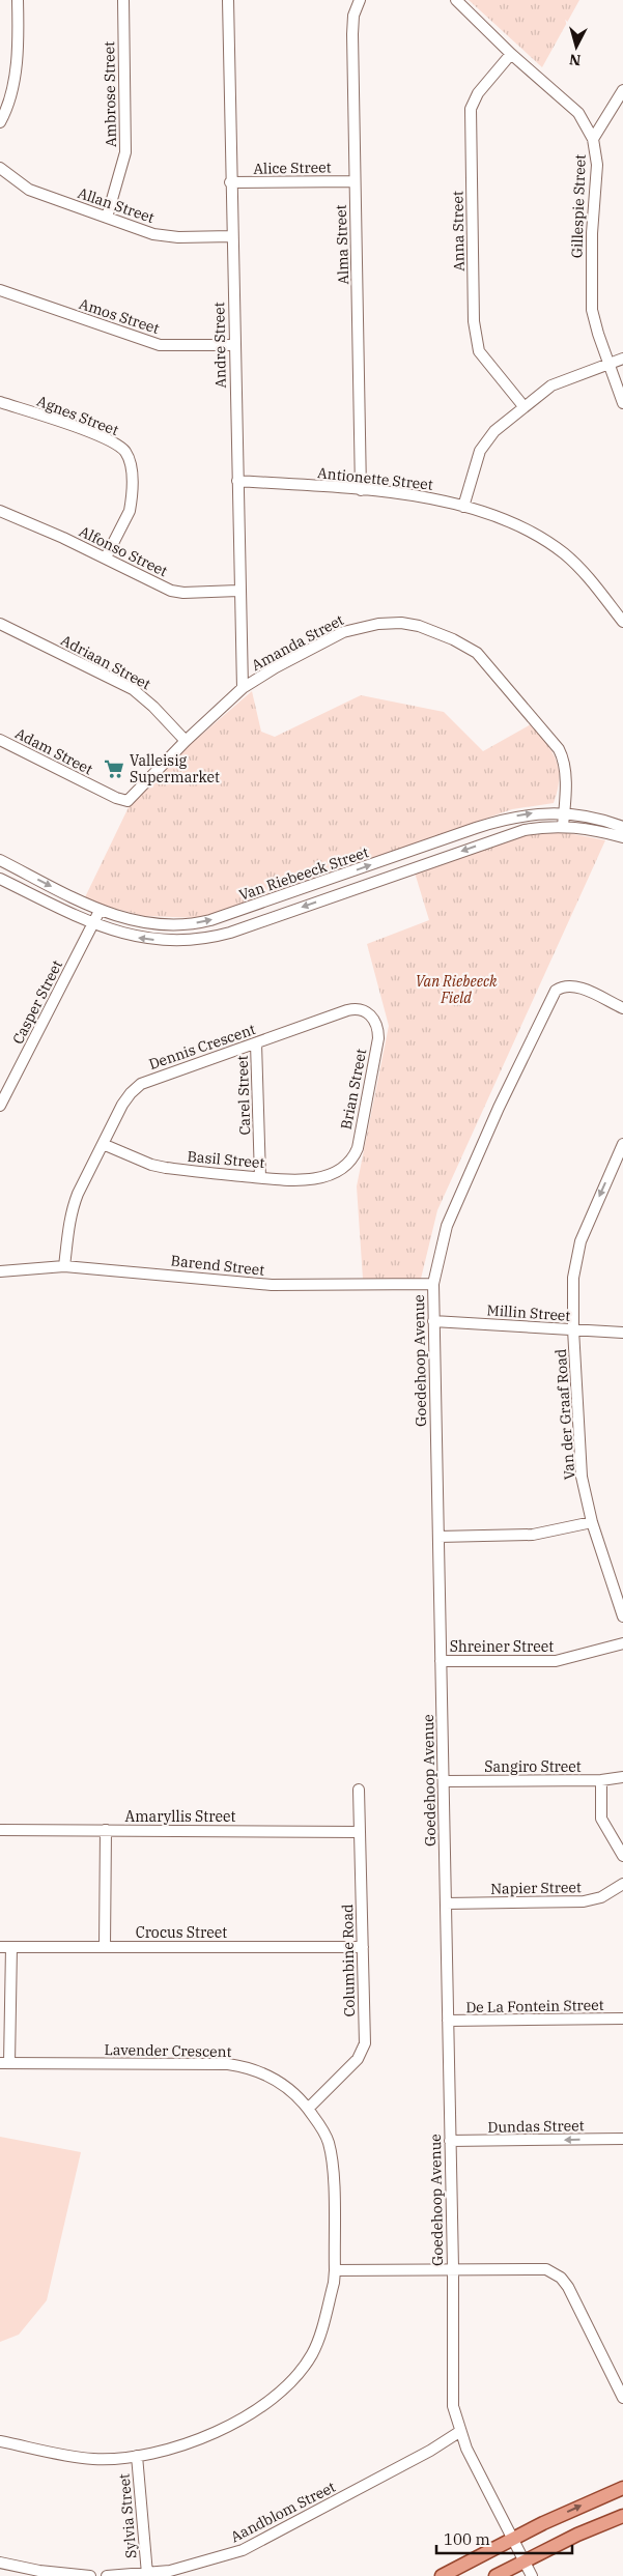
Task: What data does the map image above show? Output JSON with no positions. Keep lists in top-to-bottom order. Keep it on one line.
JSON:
{"streets":{"street":["Ambrose Street","Alice Street","Allan Street","Gillespie Street","Anna Street","Alma Street","Amos Street","Andre Street","Agnes Street","Antionette Street","Alfonso Street","Amanda Street","Adriaan Street","Adam Street","Van Riebeeck Street","Casper Street","Dennis Crescent","Brian Street","Carel Street","Basil Street","Barend Street","Millin Street","Goedehoop Avenue","Van der Graaf Road","Shreiner Street","Sangiro Street","Amaryllis Street","Napier Street","Crocus Street","Columbine Road","De La Fontein Street","Lavender Crescent","Dundas Street","Aandblom Street","Sylvia Street"]},"crossings":[["Ambrose Street","Allan Street"],["Alice Street","Alma Street"],["Alice Street","Andre Street"],["Allan Street","Andre Street"],["Gillespie Street","Anna Street"],["Alma Street","Antionette Street"],["Amos Street","Andre Street"],["Andre Street","Antionette Street"],["Andre Street","Alfonso Street"],["Andre Street","Amanda Street"],["Agnes Street","Alfonso Street"],["Amanda Street","Adriaan Street"],["Amanda Street","Adam Street"],["Amanda Street","Van Riebeeck Street"],["Van Riebeeck Street","Casper Street"],["Dennis Crescent","Brian Street"],["Dennis Crescent","Carel Street"],["Dennis Crescent","Basil Street"],["Dennis Crescent","Barend Street"],["Brian Street","Basil Street"],["Carel Street","Basil Street"],["Barend Street","Goedehoop Avenue"],["Millin Street","Goedehoop Avenue"],["Millin Street","Van der Graaf Road"],["Goedehoop Avenue","Shreiner Street"],["Goedehoop Avenue","Sangiro Street"],["Goedehoop Avenue","Napier Street"],["Goedehoop Avenue","De La Fontein Street"],["Goedehoop Avenue","Dundas Street"],["Goedehoop Avenue","Aandblom Street"],["Amaryllis Street","Columbine Road"],["Crocus Street","Columbine Road"],["Columbine Road","Lavender Crescent"],["Lavender Crescent","Sylvia Street"],["Aandblom Street","Sylvia Street"]],"one_way":["Van der Graaf Road","Dundas Street"],"parks":["Van Riebeeck Field"],"places":{"supermarket":["Valleisig Supermarket"]},"scale_bar":"100 m","north":"bottom"}
